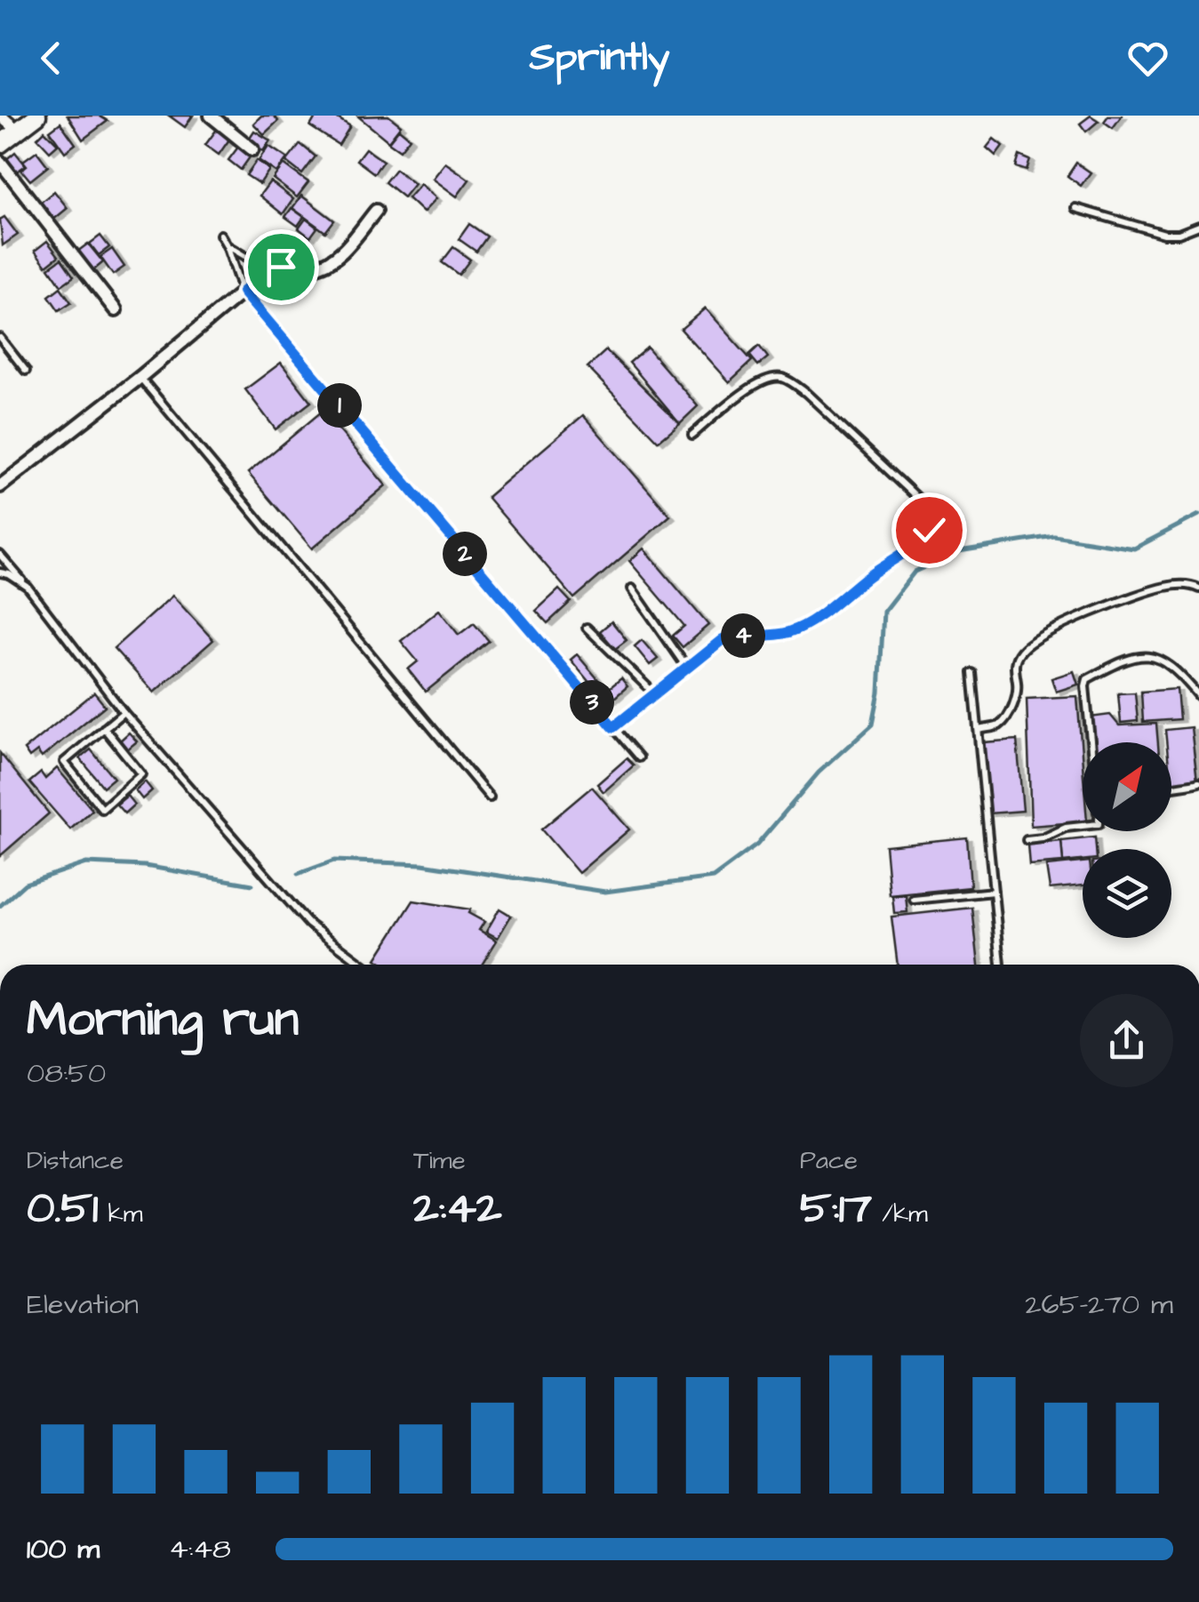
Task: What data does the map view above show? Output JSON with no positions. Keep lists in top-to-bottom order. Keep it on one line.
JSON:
{"north":"top right","page":{"header":"Sprintly","pins":["1","2","4","3"],"heading":["Morning run","08:50"],"stats":[["Distance","0.51 km"],["Time","2:42"],["Pace","5:17 /km"]],"chart":["Elevation","265–270 m"],"list":[{"name":"100 m","note":"4:48"}]}}
